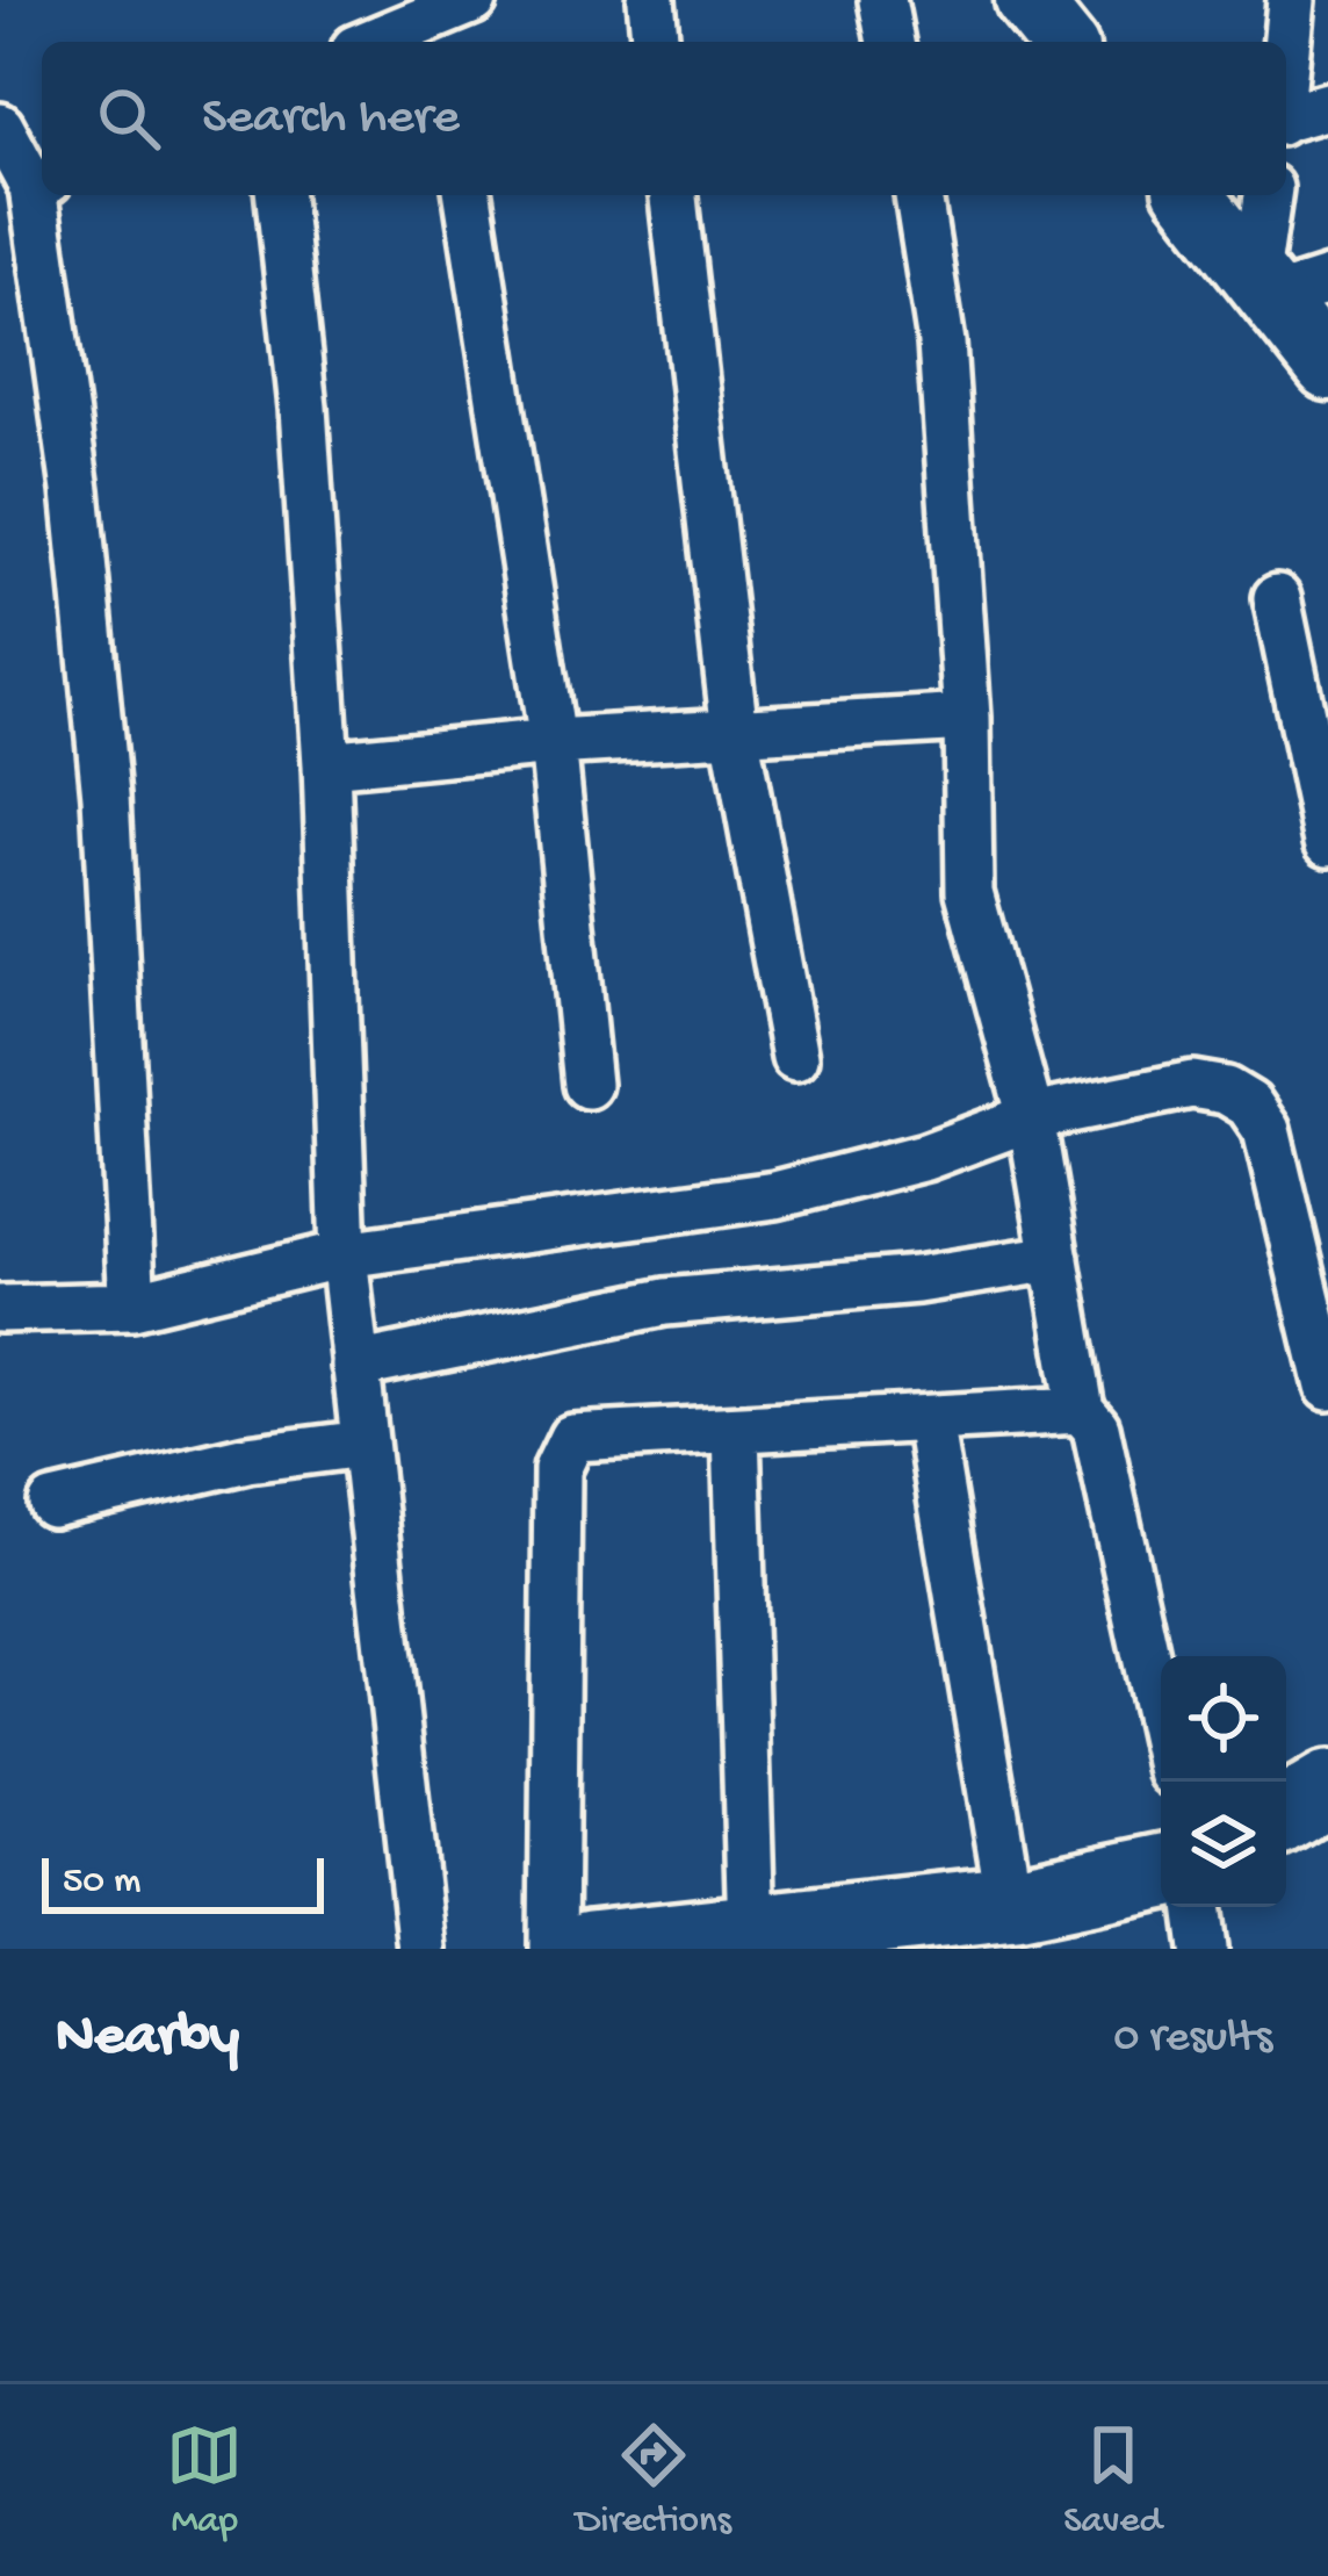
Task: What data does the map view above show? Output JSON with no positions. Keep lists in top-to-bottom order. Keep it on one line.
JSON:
{"scale_bar":"50 m","page":{"search":"Search here","scale":"50 m","heading":["Nearby","0 results"],"nav":["Map","Directions","Saved"]}}
